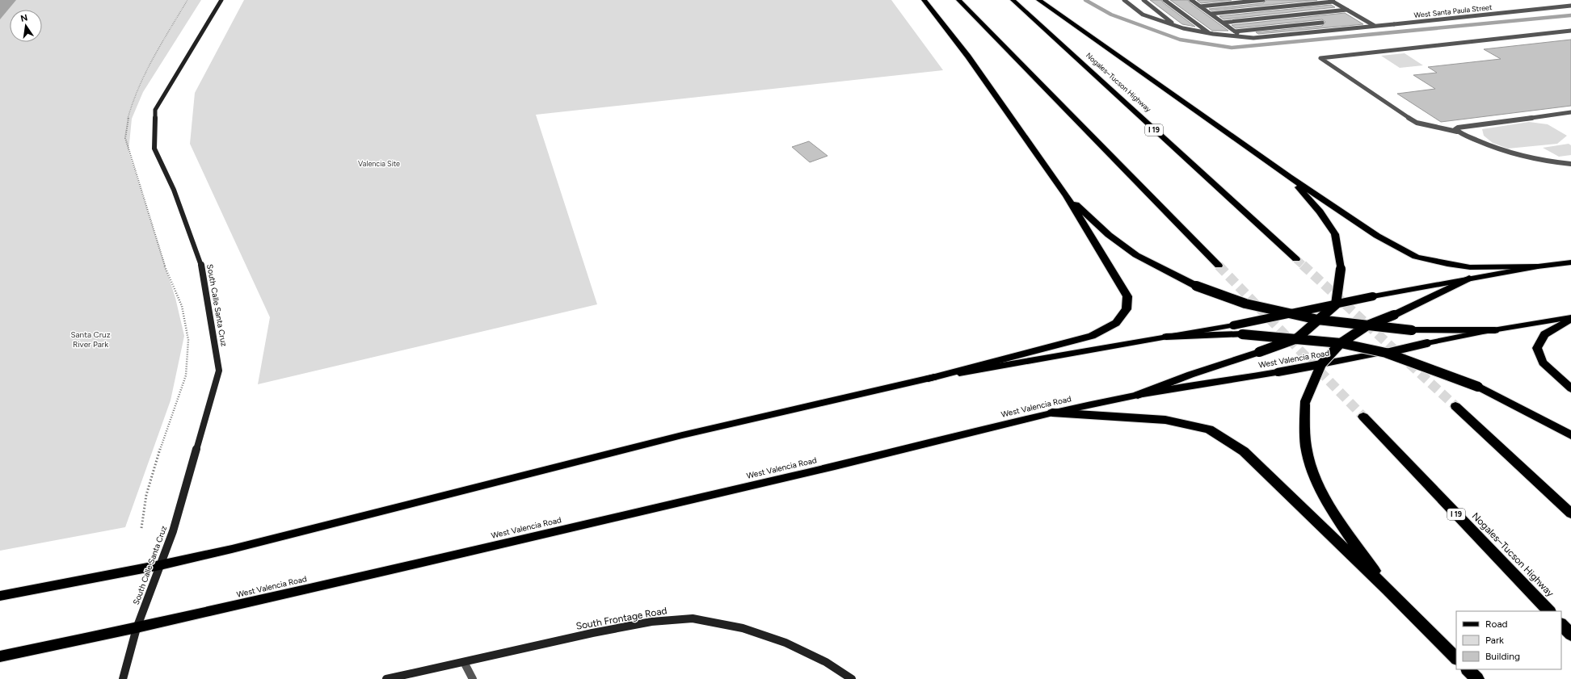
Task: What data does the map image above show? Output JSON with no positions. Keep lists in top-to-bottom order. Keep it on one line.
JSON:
{"streets":{"highway":["Nogales–Tucson Highway","I 19"],"main road":["West Valencia Road"],"street":["West Santa Paula Street","South Calle Santa Cruz","South Frontage Road"]},"crossings":[["South Calle Santa Cruz","West Valencia Road"]],"parks":["Valencia Site","Santa Cruz River Park"],"legend":["Road","Park","Building"],"north":"top"}
